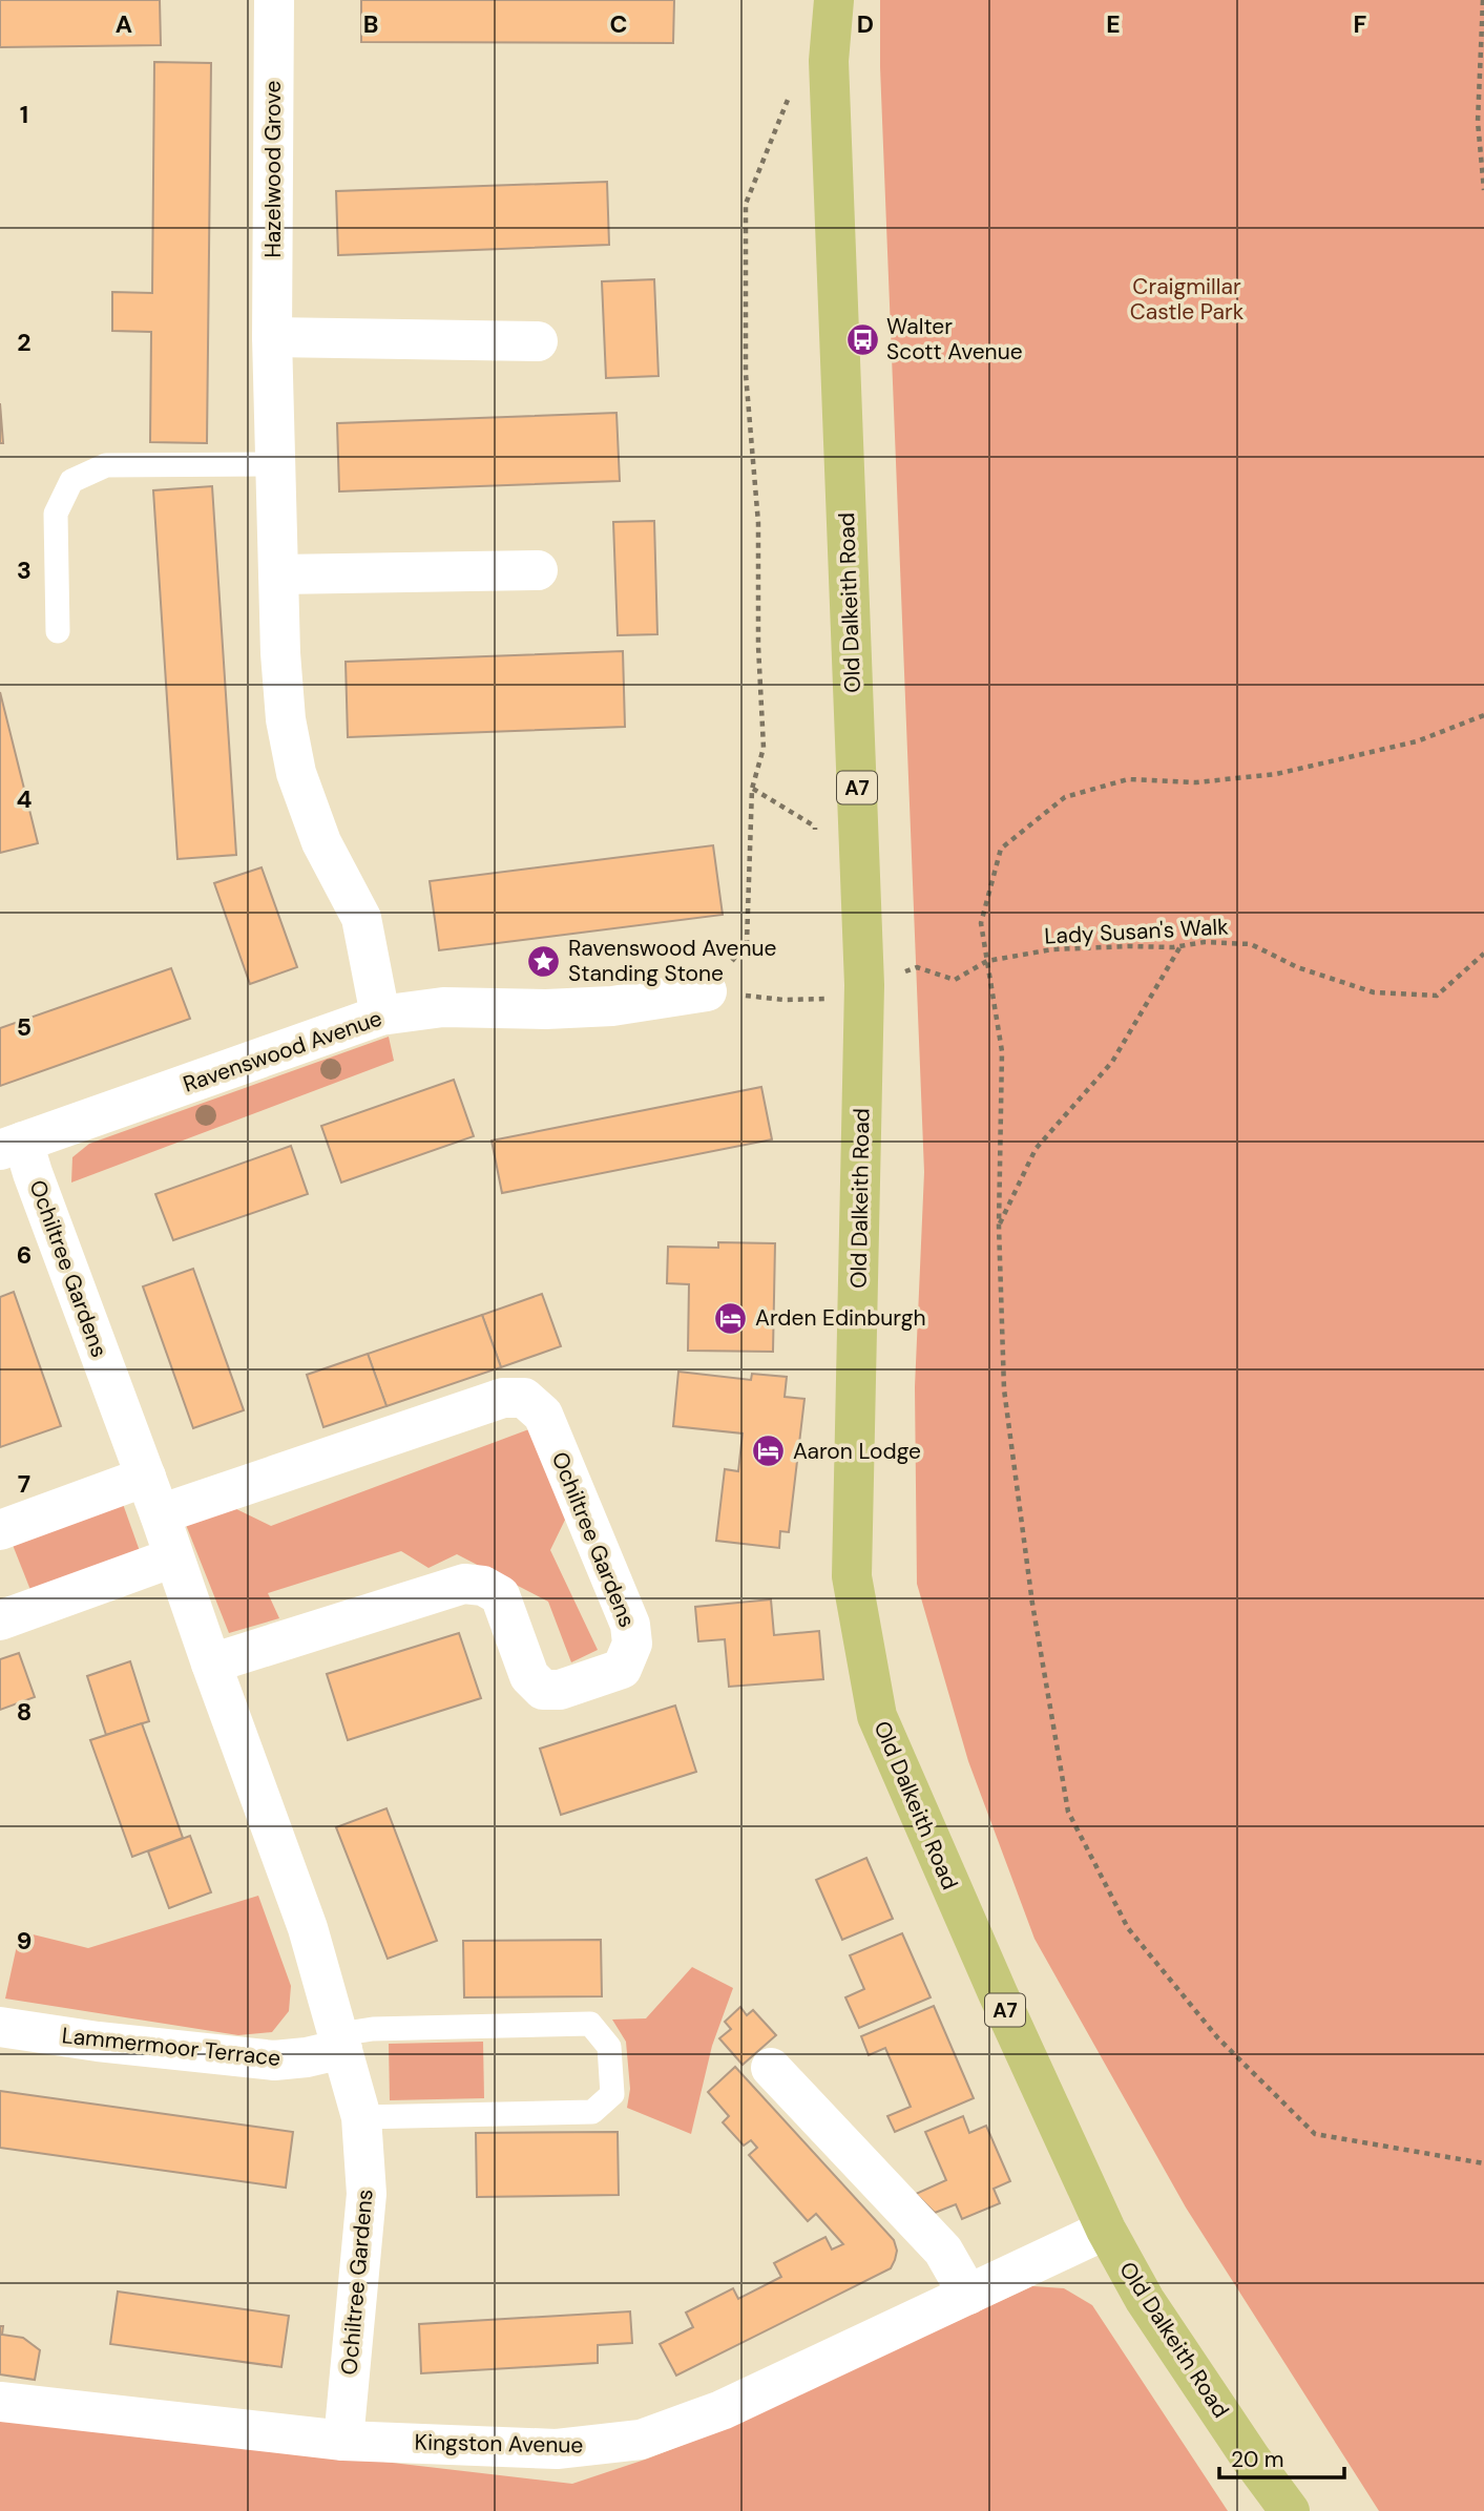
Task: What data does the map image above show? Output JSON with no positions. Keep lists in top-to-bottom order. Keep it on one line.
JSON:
{"streets":{"main road":["Old Dalkeith Road","A7"],"street":["Hazelwood Grove","Ravenswood Avenue","Ochiltree Gardens","Lammermoor Terrace","Kingston Avenue"],"path":["Lady Susan's Walk"]},"crossings":[["Hazelwood Grove","Ravenswood Avenue"],["Old Dalkeith Road","Lady Susan's Walk"],["Old Dalkeith Road","Kingston Avenue"],["Ravenswood Avenue","Ochiltree Gardens"],["Ochiltree Gardens","Lammermoor Terrace"],["Ochiltree Gardens","Kingston Avenue"]],"parks":["Craigmillar Castle Park"],"places":{"bus stop":["Walter Scott Avenue"],"place":["Ravenswood Avenue Standing Stone"],"hotel":["Arden Edinburgh","Aaron Lodge"]},"scale_bar":"20 m","grid":{"columns":["A","B","C","D","E","F"],"rows":["1","2","3","4","5","6","7","8","9"]}}
